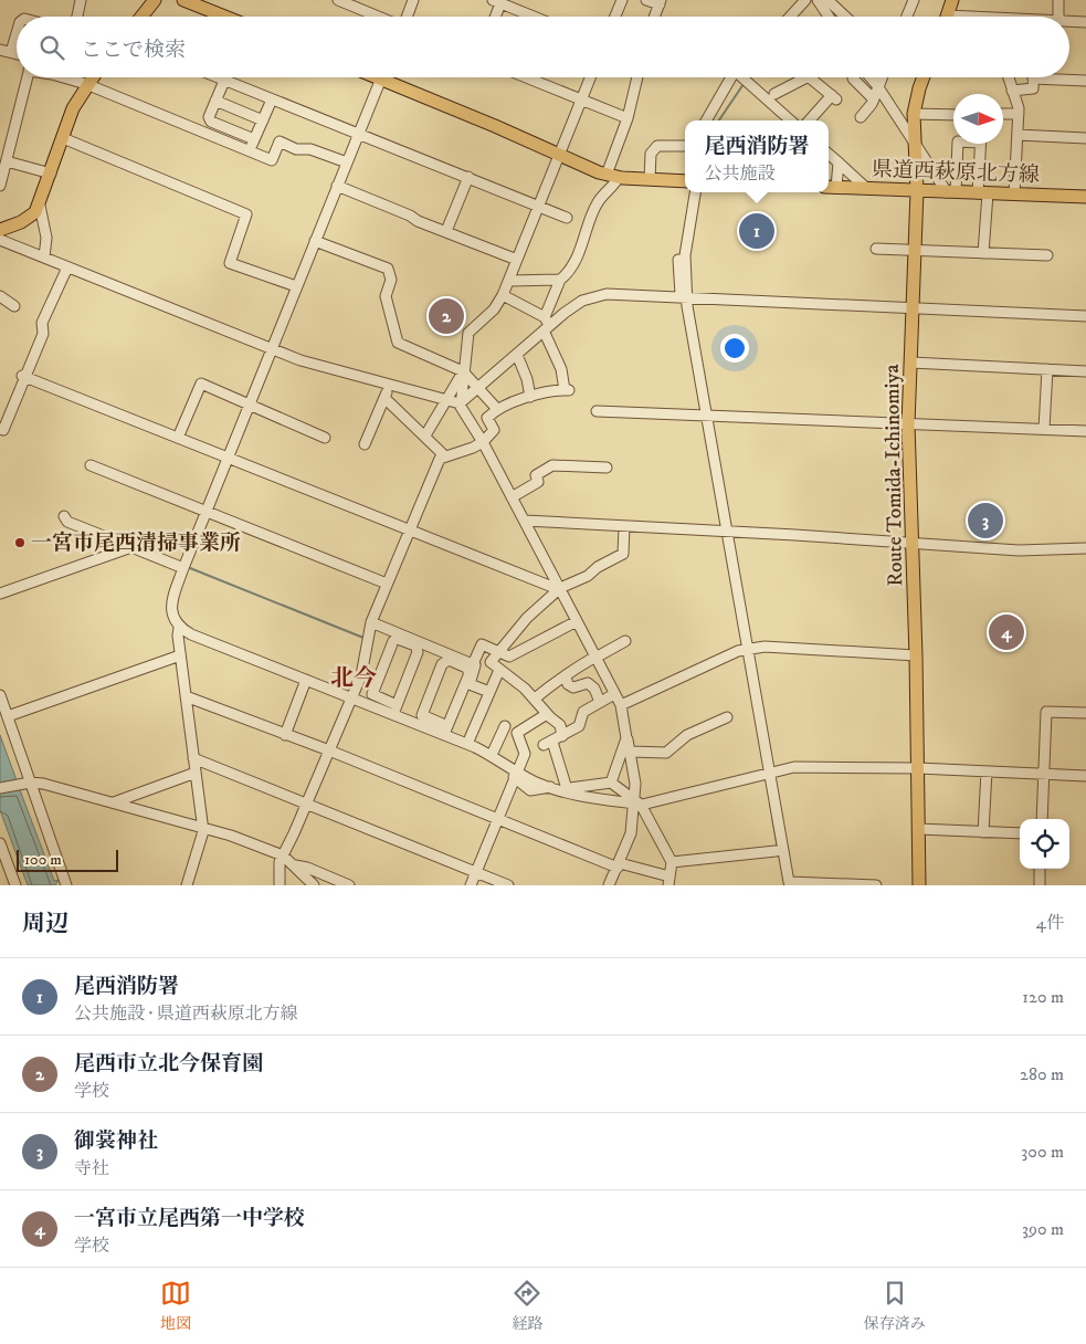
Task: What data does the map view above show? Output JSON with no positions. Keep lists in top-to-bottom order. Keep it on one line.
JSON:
{"streets":{"main road":["県道西萩原北方線","Route Tomida-Ichinomiya"]},"crossings":[["県道西萩原北方線","Route Tomida-Ichinomiya"]],"districts":["北今"],"places":["一宮市尾西清掃事業所"],"scale_bar":"100 m","north":"right","page":{"search":"ここで検索","popup":["尾西消防署","公共施設"],"pins":["1","2","3","4"],"scale":"100 m","heading":["周辺","4件"],"list":[{"mark":"1","name":"尾西消防署","note":"公共施設 · 県道西萩原北方線","value":"120 m"},{"mark":"2","name":"尾西市立北今保育園","note":"学校","value":"280 m"},{"mark":"3","name":"御裳神社","note":"寺社","value":"300 m"},{"mark":"4","name":"一宮市立尾西第一中学校","note":"学校","value":"390 m"}],"nav":["地図","経路","保存済み"]}}
